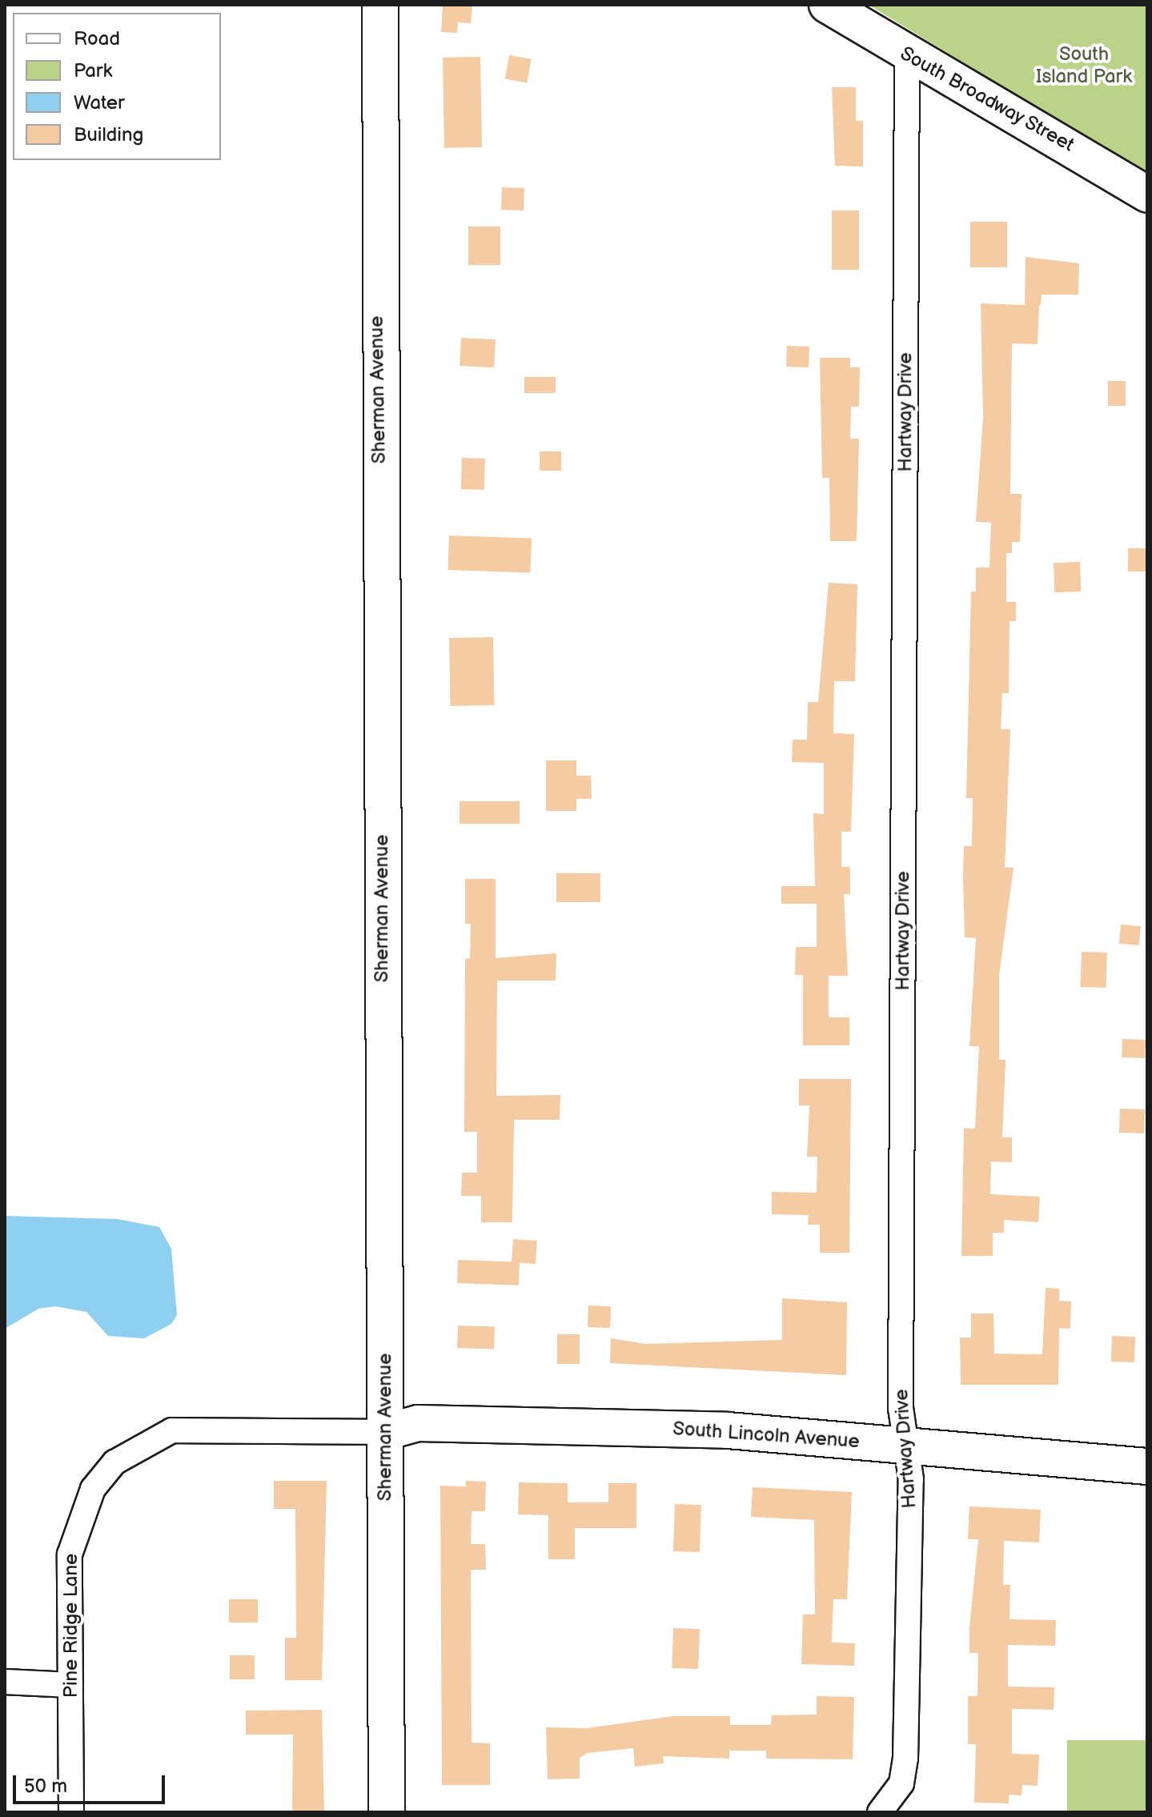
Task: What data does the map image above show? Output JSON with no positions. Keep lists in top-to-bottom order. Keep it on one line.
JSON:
{"streets":{"street":["South Broadway Street","Sherman Avenue","Hartway Drive","South Lincoln Avenue","Pine Ridge Lane"]},"crossings":[["South Broadway Street","Hartway Drive"],["Sherman Avenue","South Lincoln Avenue"],["Sherman Avenue","Pine Ridge Lane"],["Hartway Drive","South Lincoln Avenue"],["South Lincoln Avenue","Pine Ridge Lane"]],"parks":["South Island Park"],"legend":["Road","Park","Water","Building"],"scale_bar":"50 m"}
